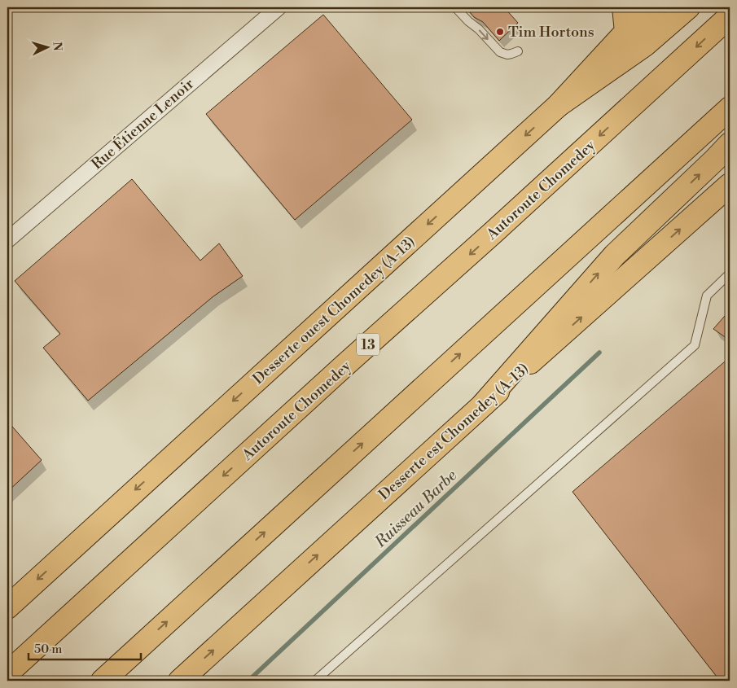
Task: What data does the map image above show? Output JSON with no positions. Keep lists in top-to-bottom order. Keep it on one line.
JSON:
{"streets":{"main road":["Autoroute Chomedey","Desserte ouest Chomedey (A-13)","13","Desserte est Chomedey (A-13)"],"street":["Rue Étienne Lenoir"]},"water":["Ruisseau Barbe"],"places":["Tim Hortons"],"scale_bar":"50 m","north":"right"}
